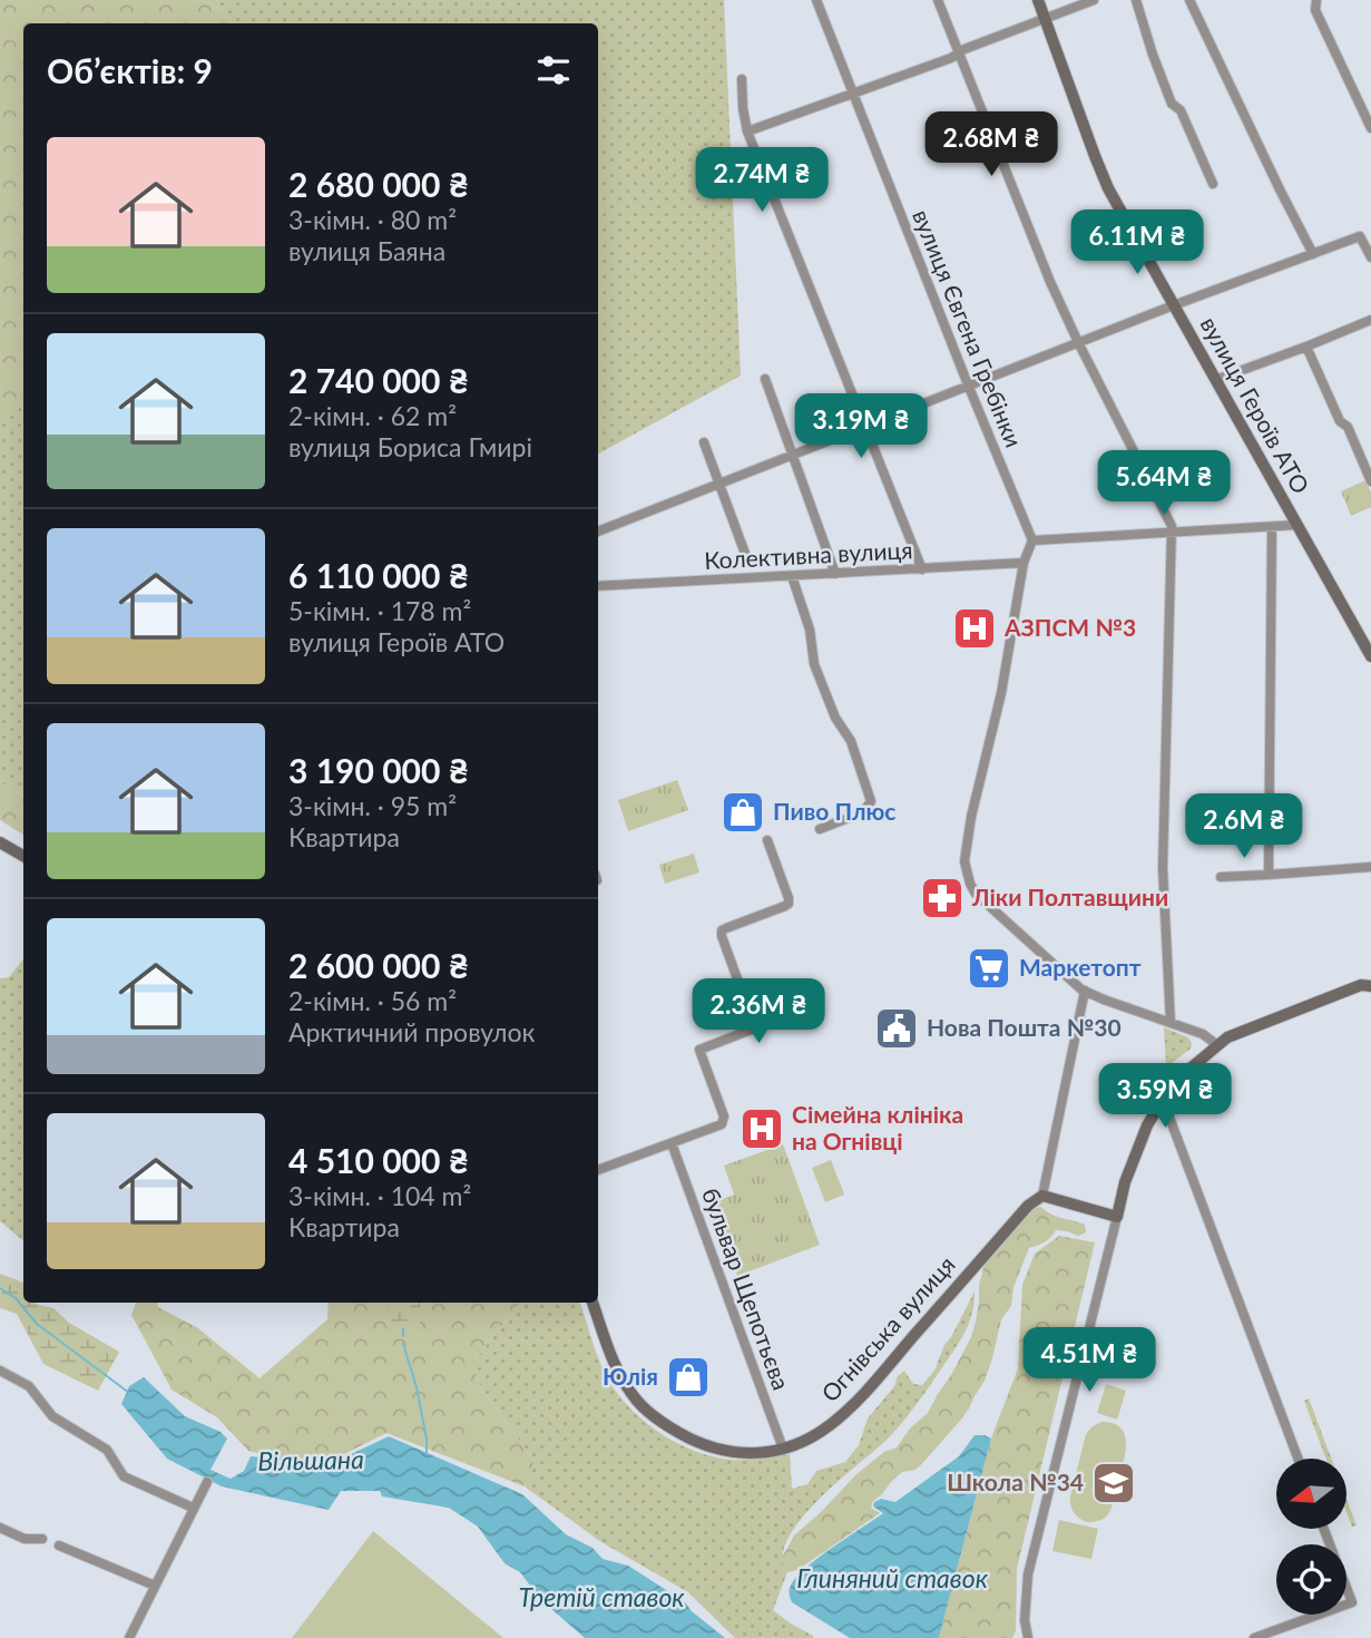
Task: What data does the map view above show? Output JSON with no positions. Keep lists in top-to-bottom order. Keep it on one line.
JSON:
{"streets":{"street":["вулиця Євгена Гребінки","вулиця Героїв АТО","Колективна вулиця","бульвар Щепотьєва","Огнівська вулиця"]},"crossings":[["бульвар Щепотьєва","Огнівська вулиця"]],"water":["Вільшана","Глиняний ставок","Третій ставок"],"places":{"hospital":["АЗПСМ №3","Сімейна клініка на Огнівці"],"shop":["Пиво Плюс","Юлія"],"pharmacy":["Ліки Полтавщини"],"supermarket":["Маркетопт"],"public building":["Нова Пошта №30"],"school or university":["Школа №34"]},"north":"left","page":{"heading":"Об’єктів: 9","price":["2.68M ₴","2.74M ₴","6.11M ₴","3.19M ₴","5.64M ₴","2.6M ₴","2.36M ₴","3.59M ₴","4.51M ₴"],"list":[{"name":"2 680 000 ₴","note":"3-кімн. · 80 m² · вулиця Баяна"},{"name":"2 740 000 ₴","note":"2-кімн. · 62 m² · вулиця Бориса Гмирі"},{"name":"6 110 000 ₴","note":"5-кімн. · 178 m² · вулиця Героїв АТО"},{"name":"3 190 000 ₴","note":"3-кімн. · 95 m² · Квартира"},{"name":"2 600 000 ₴","note":"2-кімн. · 56 m² · Арктичний провулок"},{"name":"4 510 000 ₴","note":"3-кімн. · 104 m² · Квартира"}]}}
